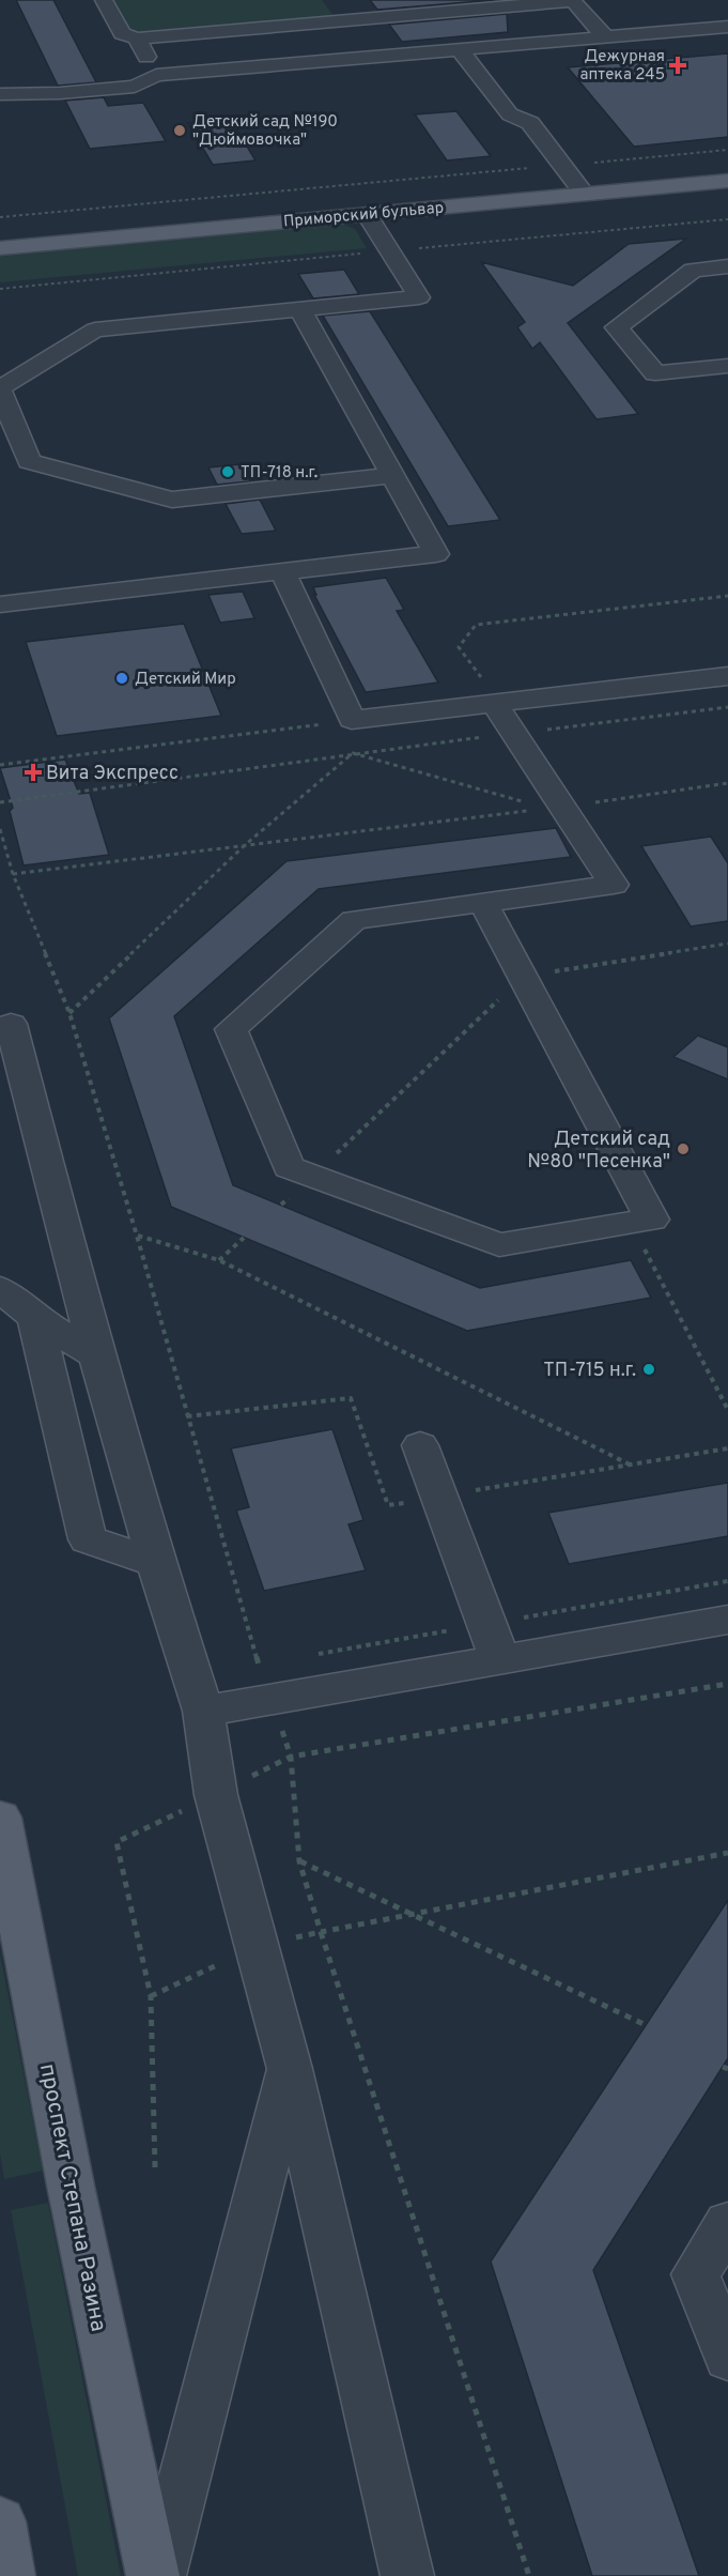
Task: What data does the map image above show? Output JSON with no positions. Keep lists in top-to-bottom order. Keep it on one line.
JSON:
{"streets":{"main road":["Приморский бульвар","проспект Степана Разина"]},"places":{"health":["Дежурная аптека 245","Вита Экспресс"],"other":["Детский сад №190 \"Дюймовочка\"","ТП-718 н.г.","Детский Мир","Детский сад №80 \"Песенка\"","ТП-715 н.г."]}}
